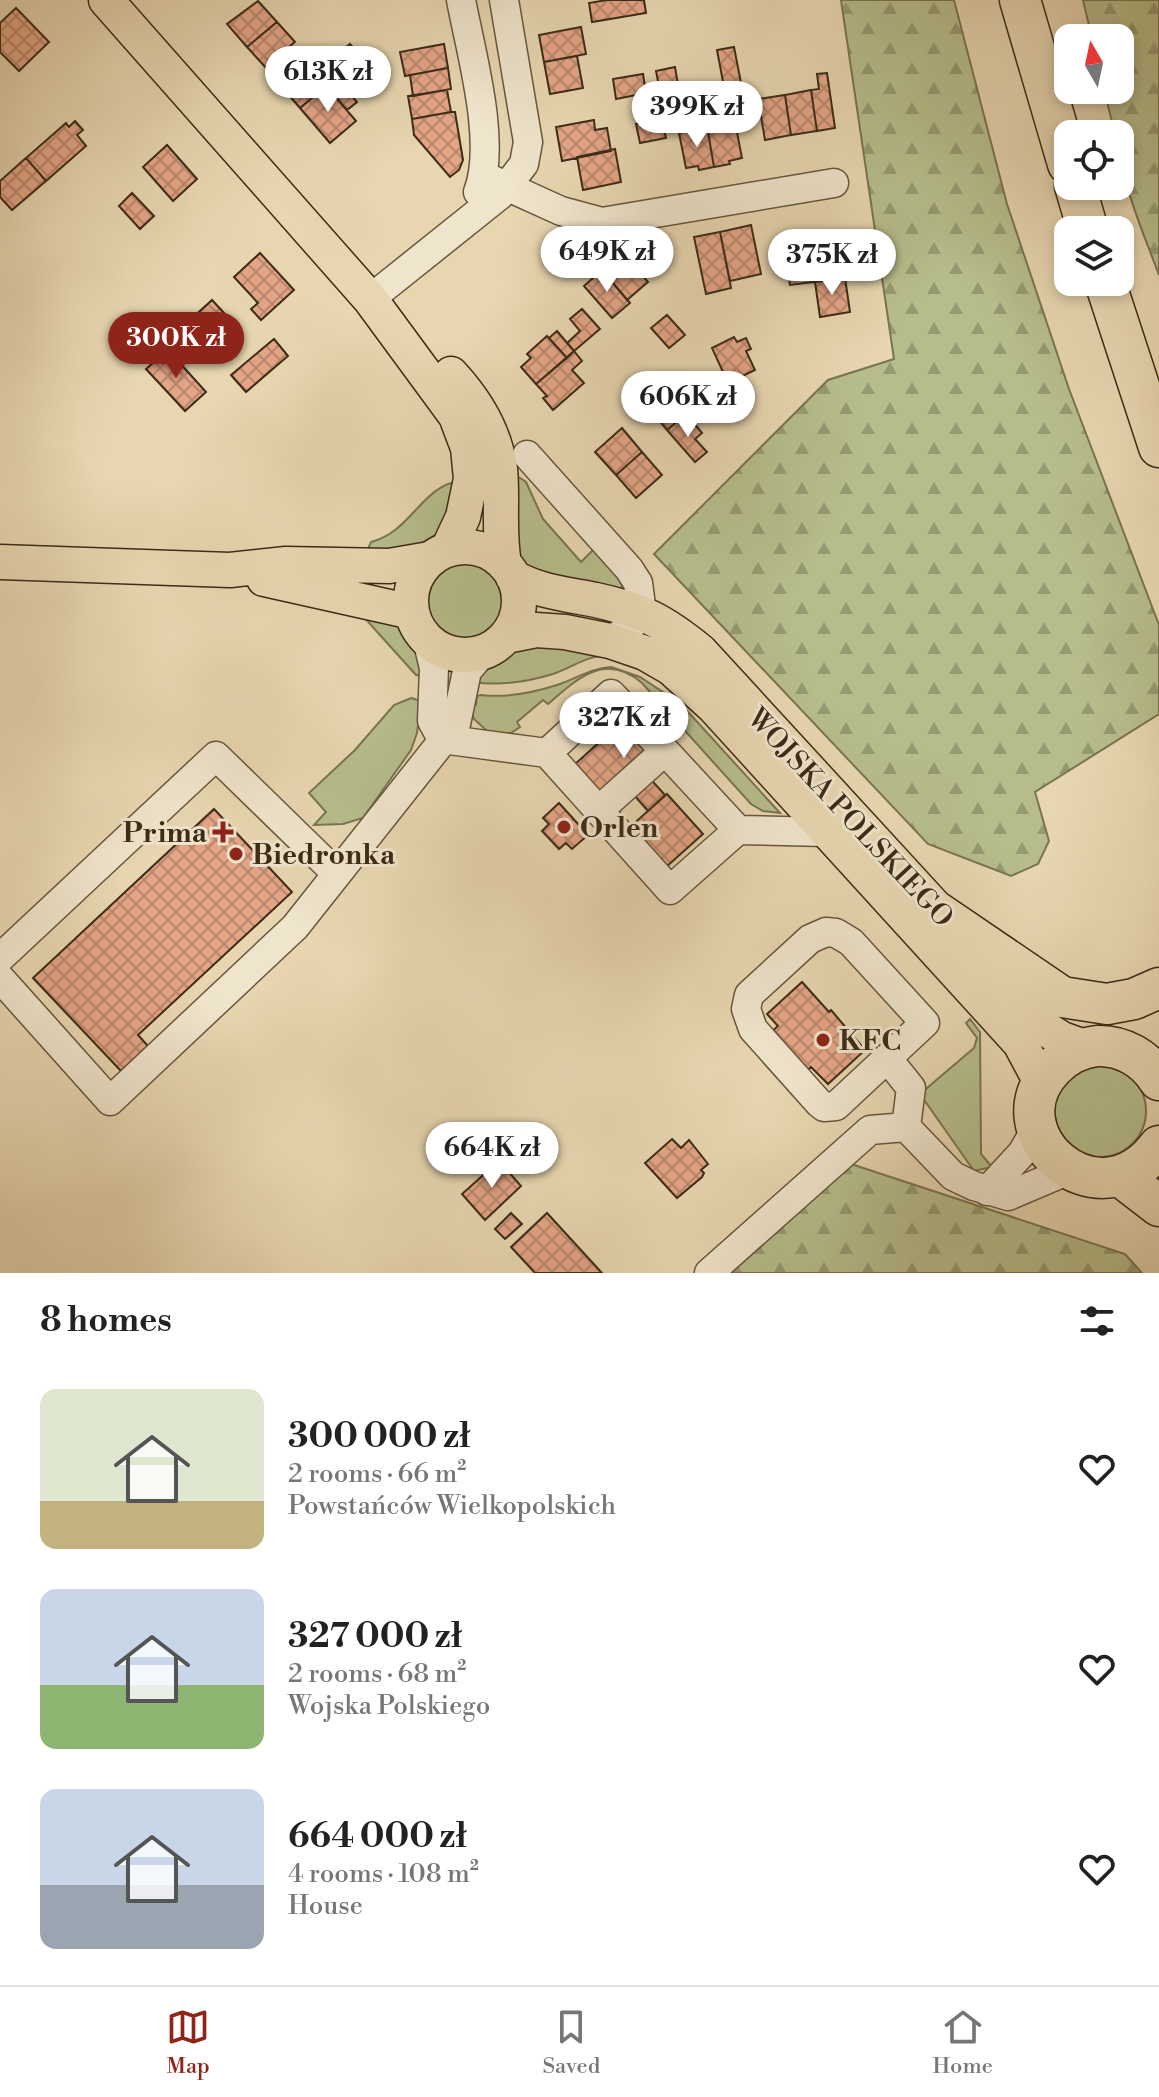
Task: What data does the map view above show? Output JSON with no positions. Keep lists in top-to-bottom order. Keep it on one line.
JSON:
{"streets":{"main road":["WOJSKA POLSKIEGO"]},"places":{"other":["Orlen","Biedronka","KFC"],"health":["Prima"]},"north":"top","page":{"price":["613K zł","399K zł","649K zł","375K zł","300K zł","606K zł","327K zł","664K zł"],"heading":"8 homes","list":[{"name":"300 000 zł","note":"2 rooms · 66 m² · Powstańców Wielkopolskich"},{"name":"327 000 zł","note":"2 rooms · 68 m² · Wojska Polskiego"},{"name":"664 000 zł","note":"4 rooms · 108 m² · House"}],"tabs":["Map","Saved","Home"]}}
